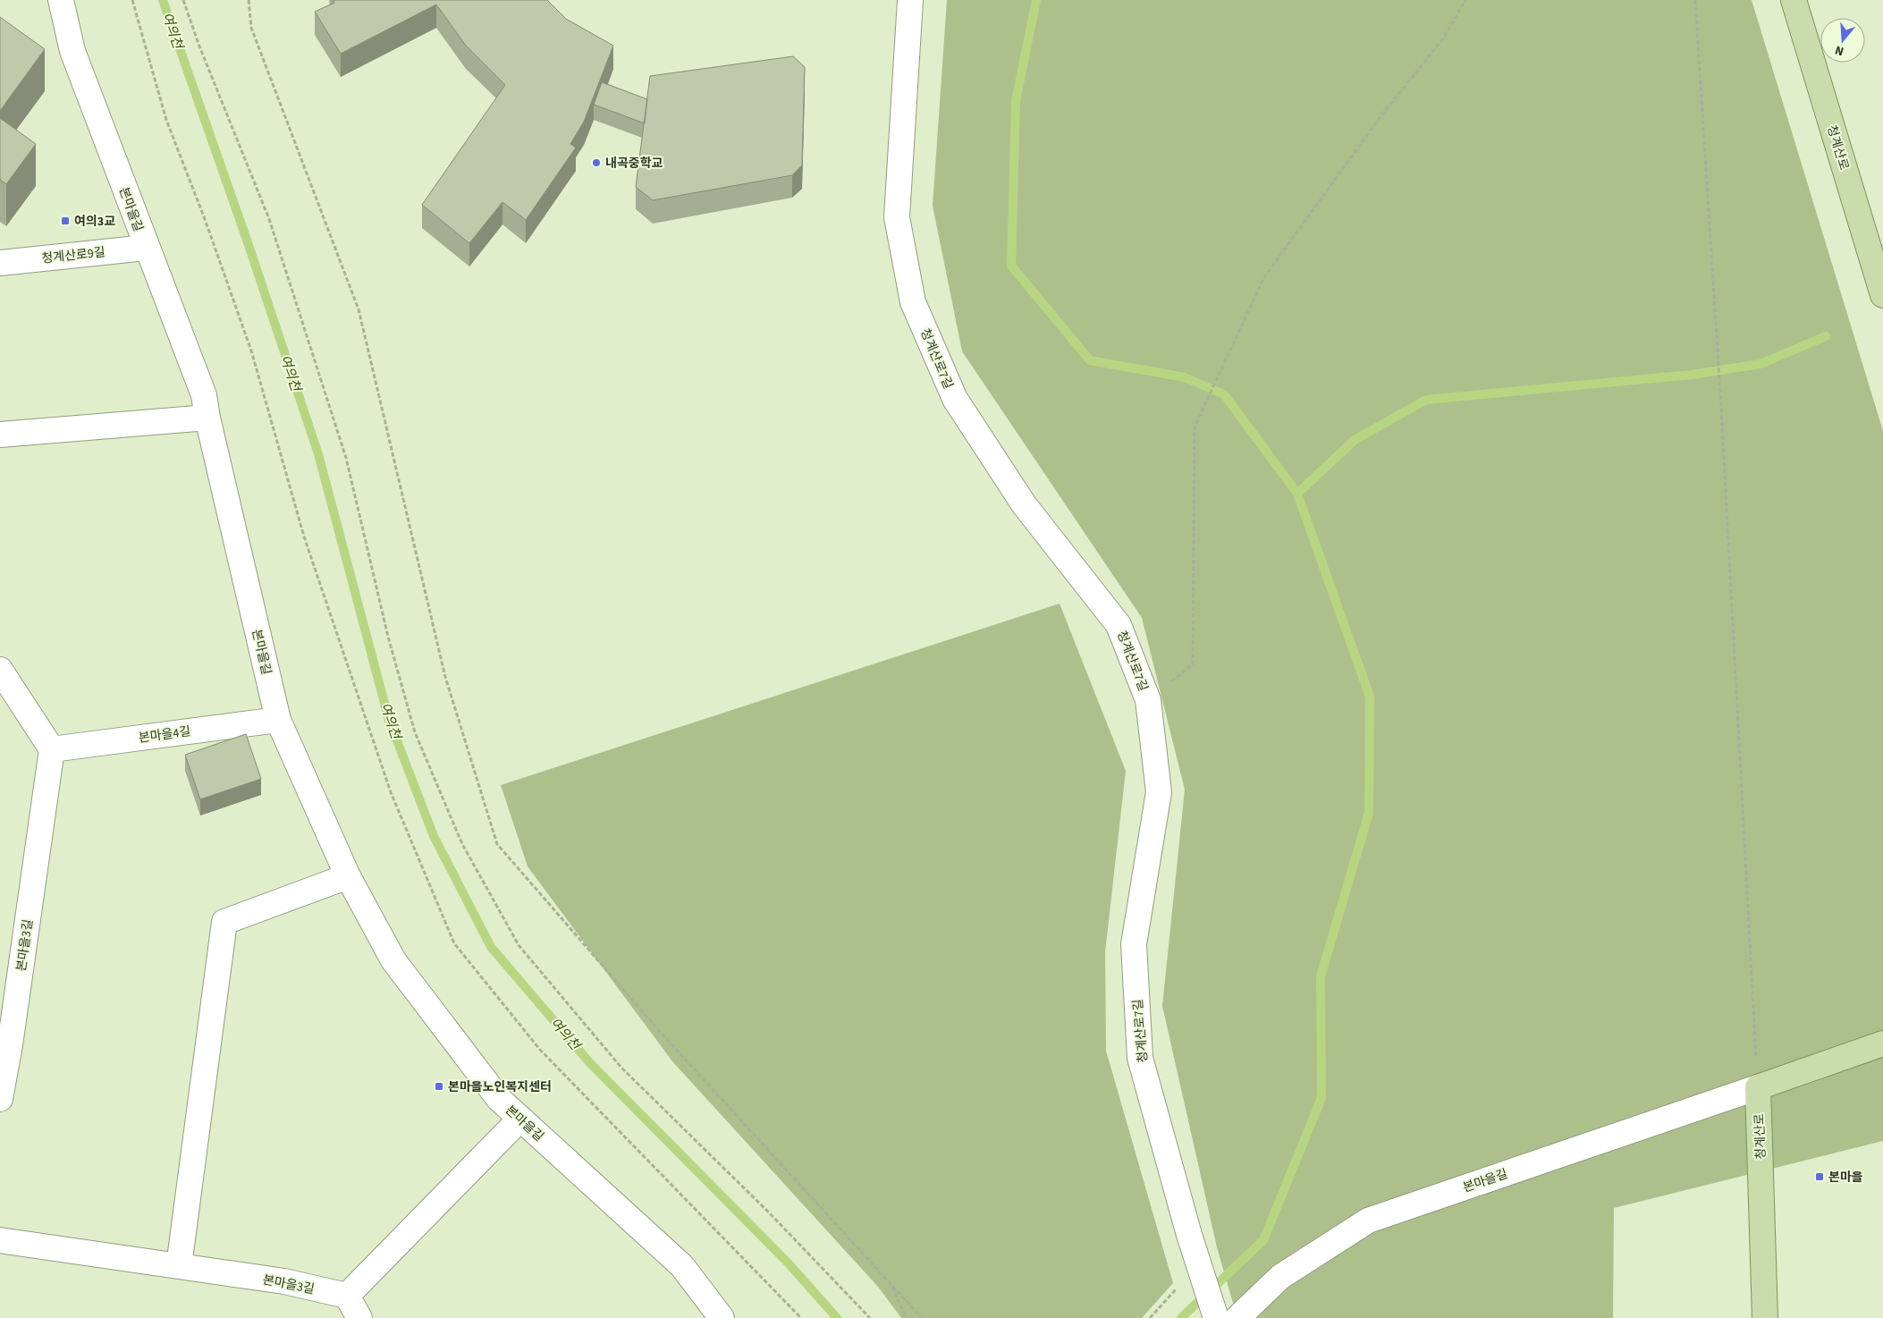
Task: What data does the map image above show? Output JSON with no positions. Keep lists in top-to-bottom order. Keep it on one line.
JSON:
{"streets":{"main road":["청계산로"],"street":["본마을길","청계산로9길","청계산로7길","본마을4길","본마을3길"]},"crossings":[["청계산로","본마을길"],["본마을길","청계산로9길"],["본마을길","청계산로7길"],["본마을길","본마을4길"],["본마을4길","본마을3길"]],"water":["여의천"],"places":{"other":["내곡중학교"],"transit":["여의3교","본마을노인복지센터","본마을"]},"north":"bottom"}
